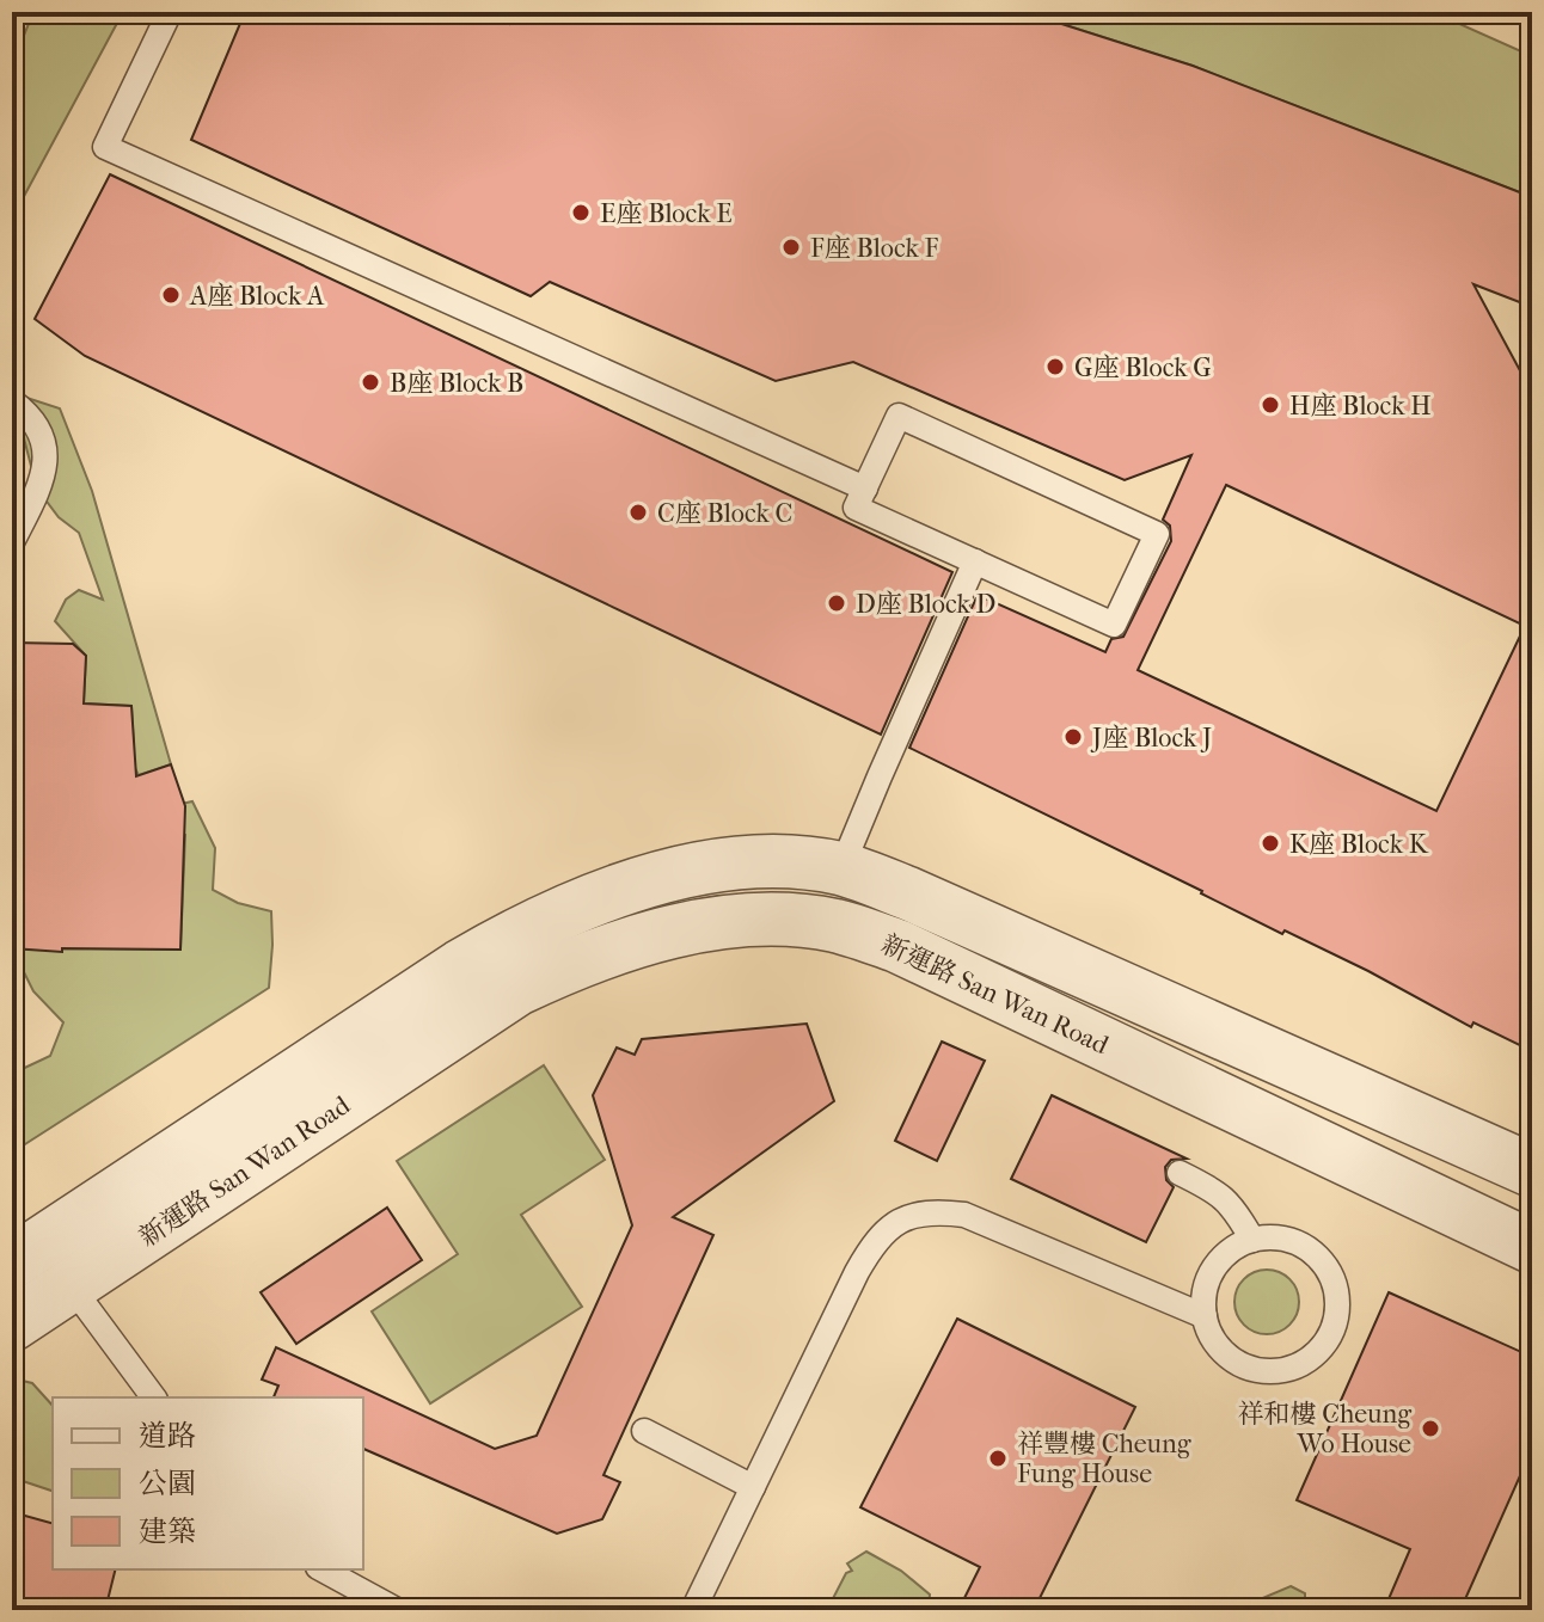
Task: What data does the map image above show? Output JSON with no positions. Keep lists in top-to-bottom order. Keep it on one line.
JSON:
{"streets":{"street":["新運路 San Wan Road"]},"places":["E座 Block E","F座 Block F","A座 Block A","G座 Block G","B座 Block B","H座 Block H","C座 Block C","D座 Block D","J座 Block J","K座 Block K","祥和樓 Cheung Wo House","祥豐樓 Cheung Fung House"],"legend":["道路","公園","建築"]}
